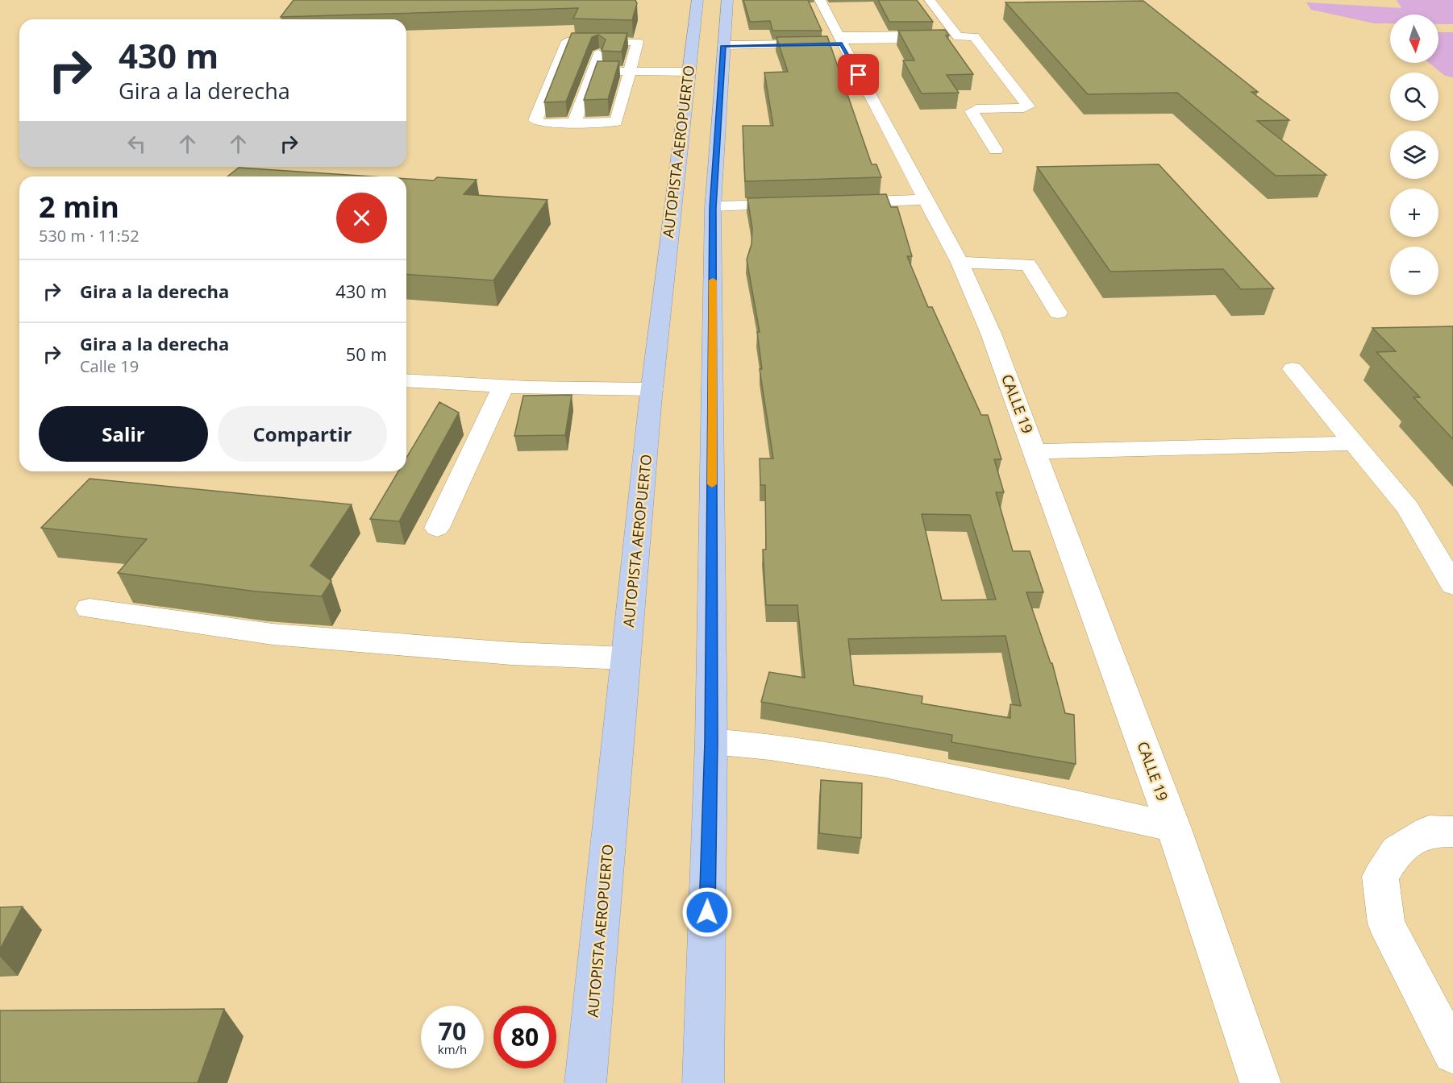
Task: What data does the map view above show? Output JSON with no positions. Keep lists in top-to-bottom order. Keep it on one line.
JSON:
{"streets":{"highway":["AUTOPISTA AEROPUERTO"],"street":["CALLE 19"]},"north":"bottom","page":{"map_buttons":["+","−"],"turn":["430 m","Gira a la derecha"],"heading":["2 min","530 m · 11:52"],"list":[{"name":"Gira a la derecha","value":"430 m"},{"name":"Gira a la derecha","note":"Calle 19","value":"50 m"}],"buttons":["Salir","Compartir"],"speed":"70 km/h","limit":"80"}}
